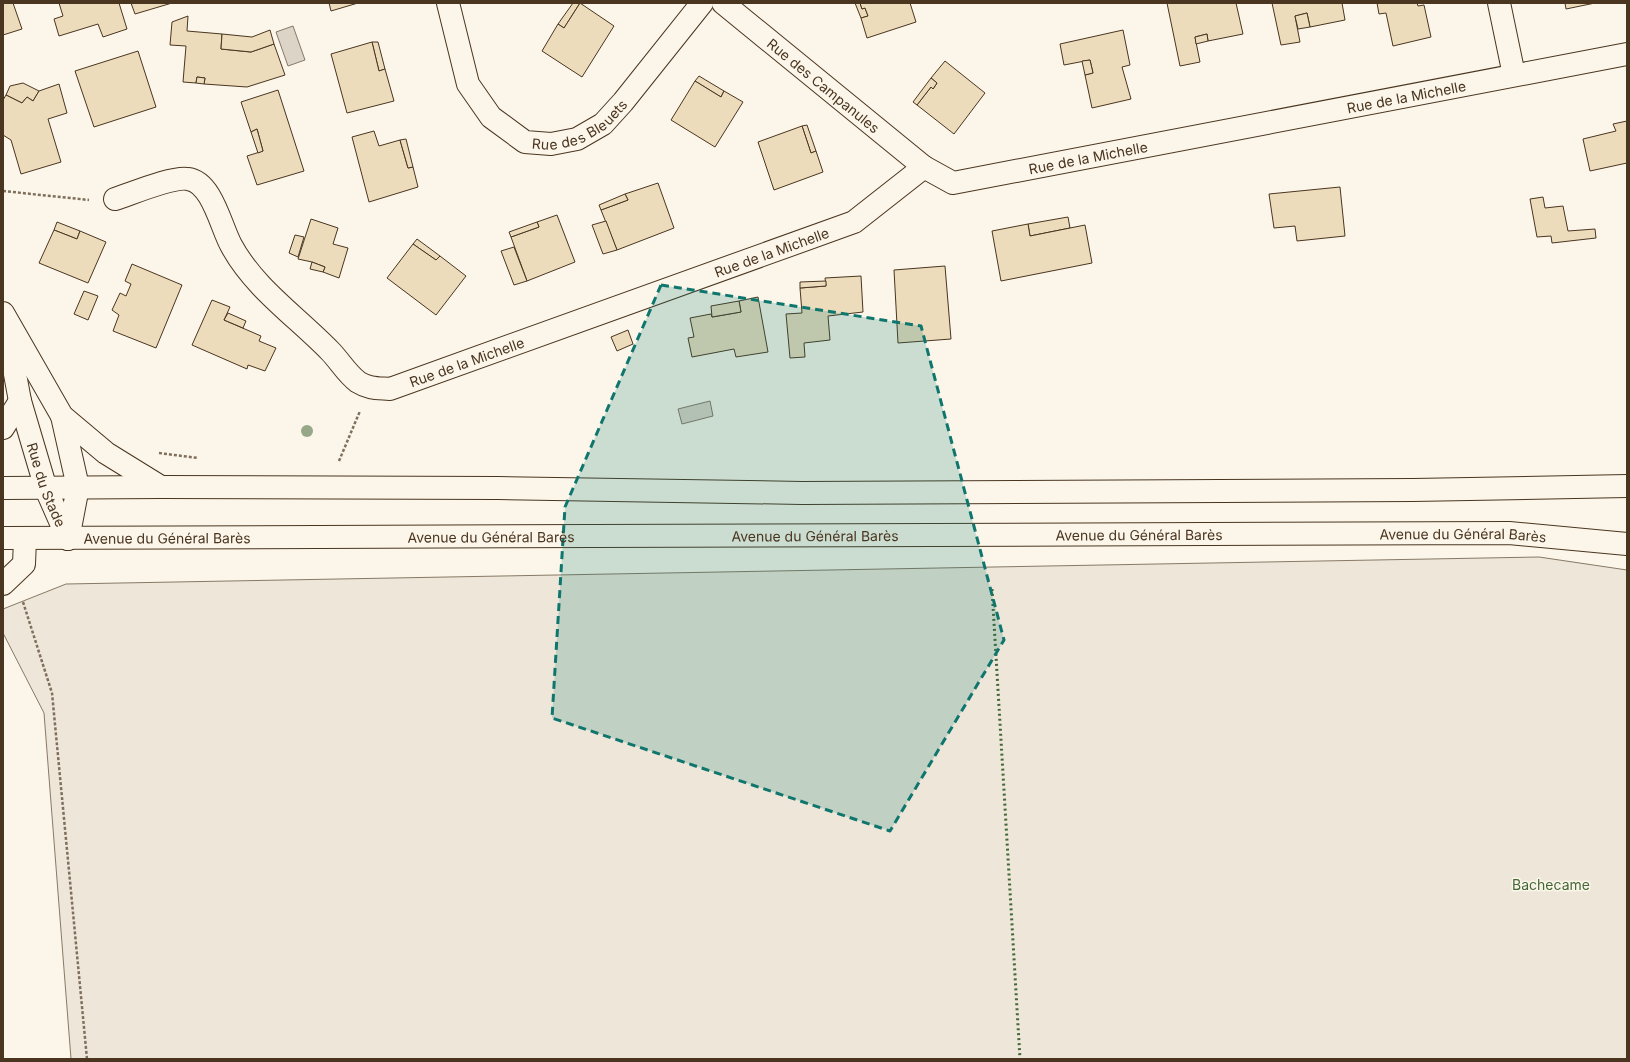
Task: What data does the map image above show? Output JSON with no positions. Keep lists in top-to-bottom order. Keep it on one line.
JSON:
{"streets":{"main road":["Rue des Campanules","Rue de la Michelle","Rue des Bleuets","Rue du Stade","Avenue du Général Barès"]},"crossings":[["Rue des Campanules","Rue de la Michelle"],["Rue du Stade","Avenue du Général Barès"]],"parks":["Bachecame"]}
